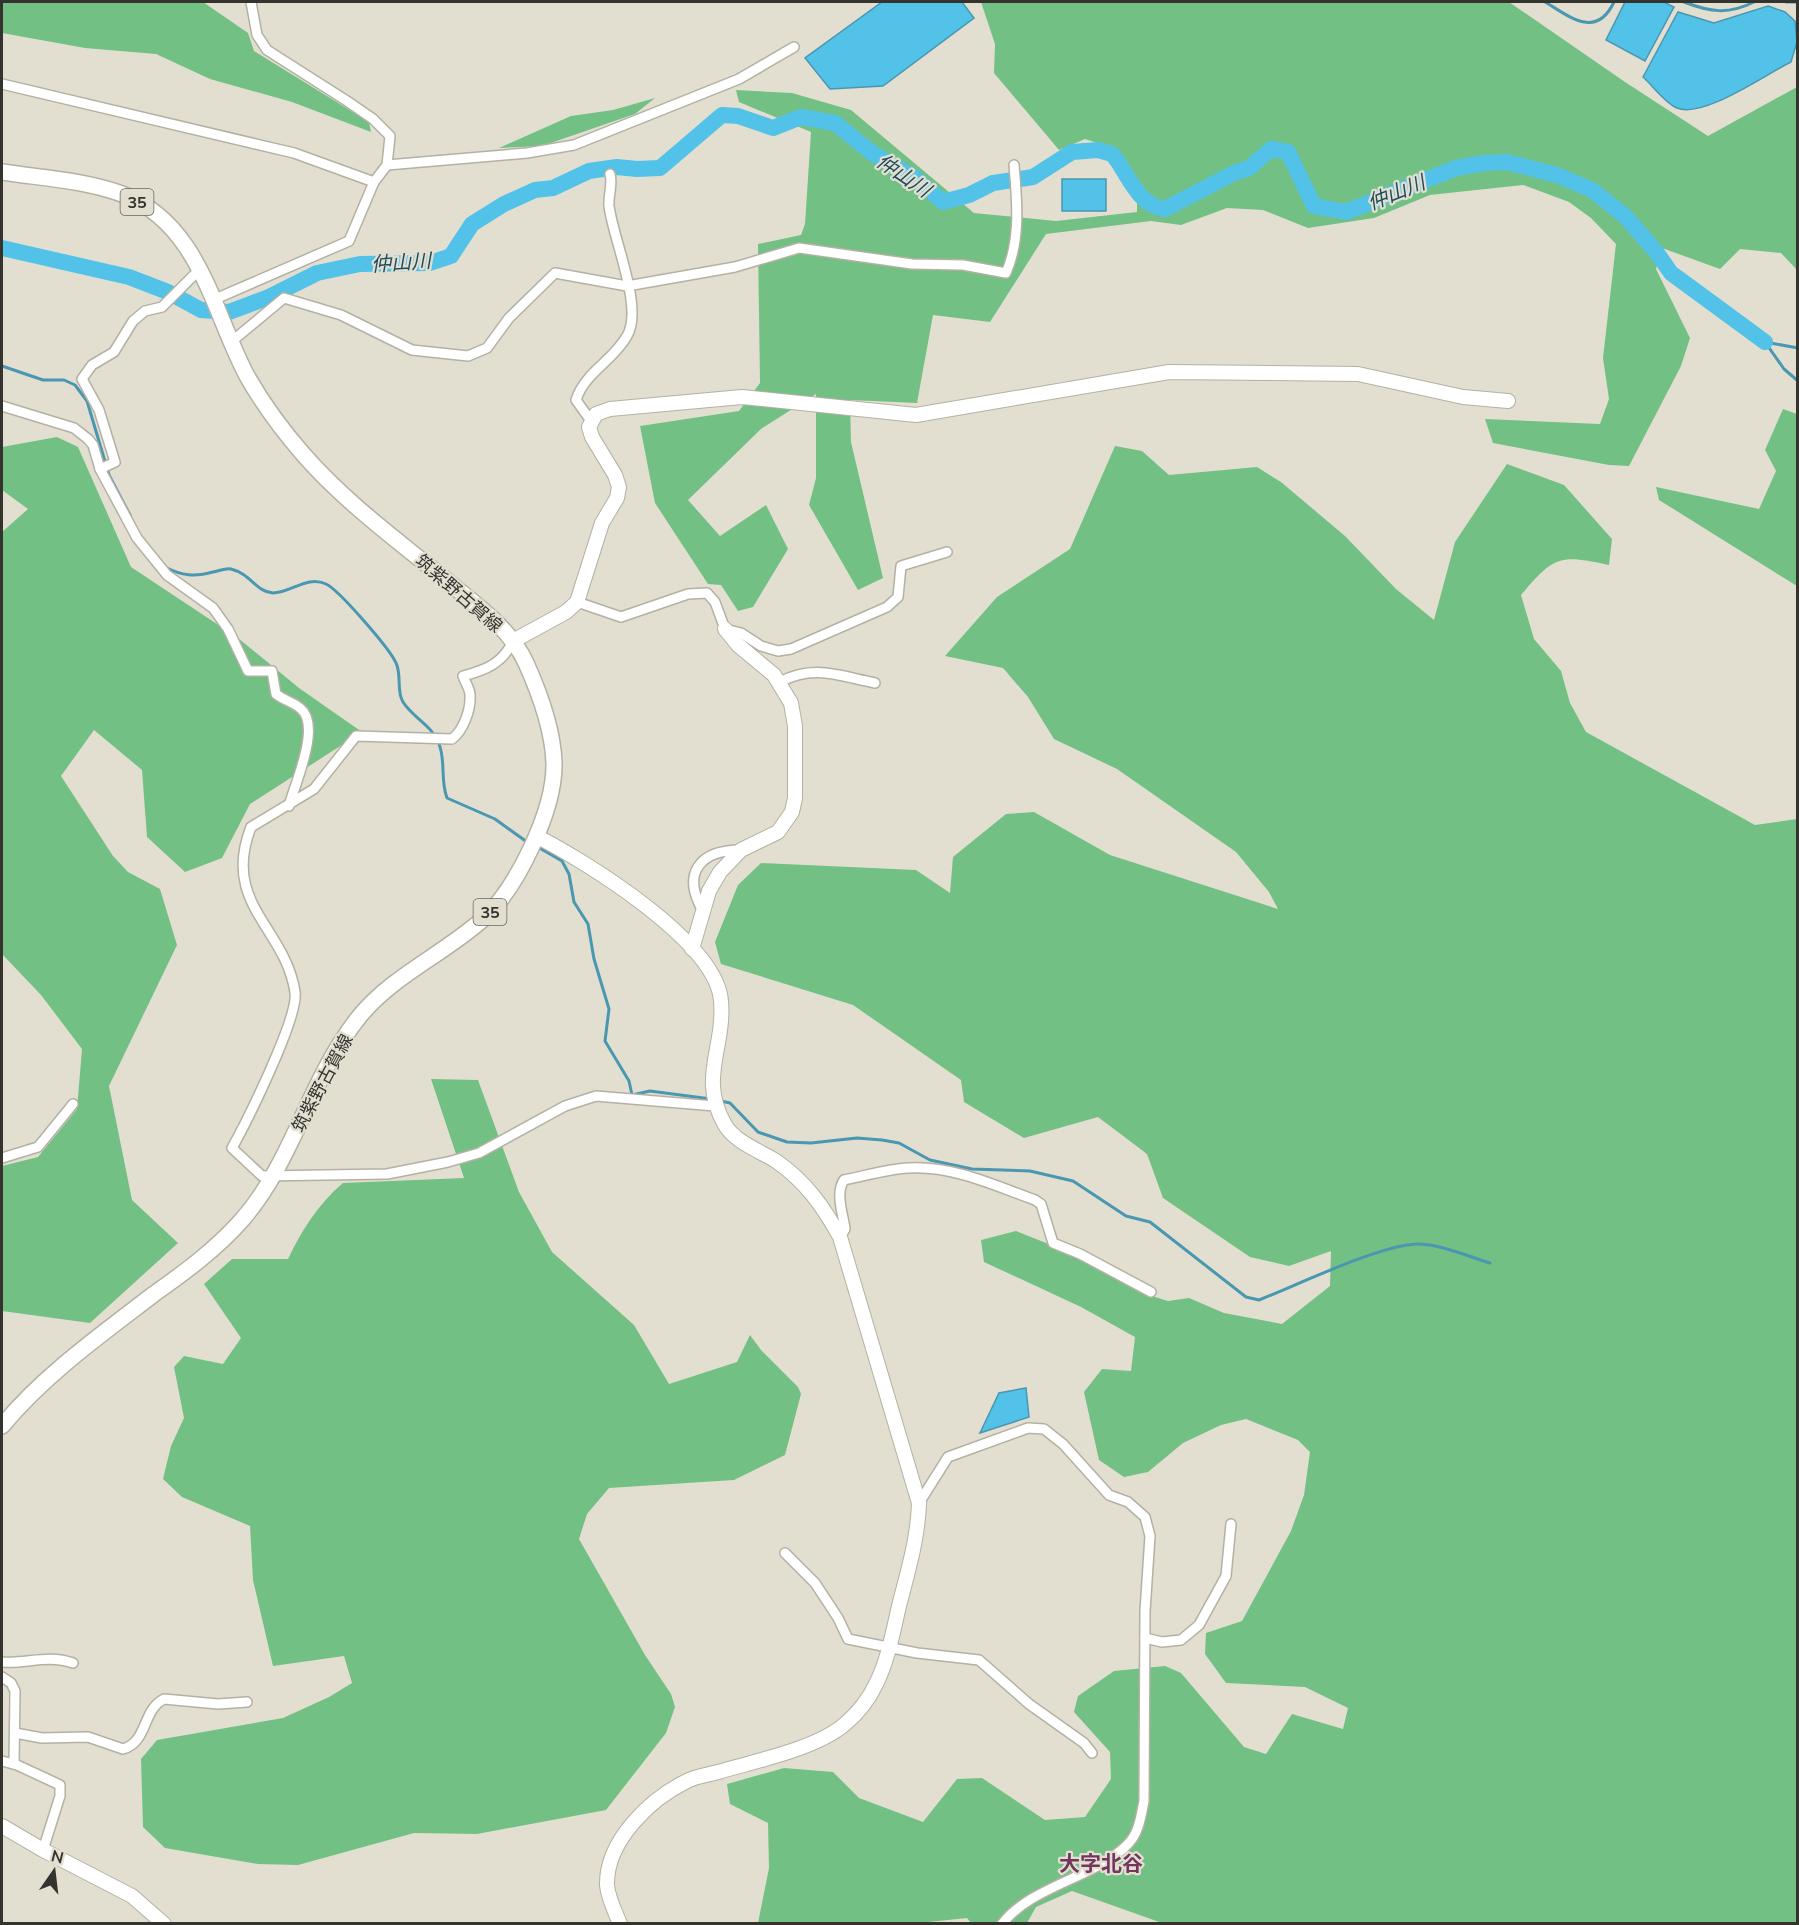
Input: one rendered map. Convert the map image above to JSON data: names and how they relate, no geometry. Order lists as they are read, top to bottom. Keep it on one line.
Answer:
{"streets":{"main road":["35","筑紫野古賀線"]},"districts":["大字北谷"],"water":["仲山川"],"north":"top"}
